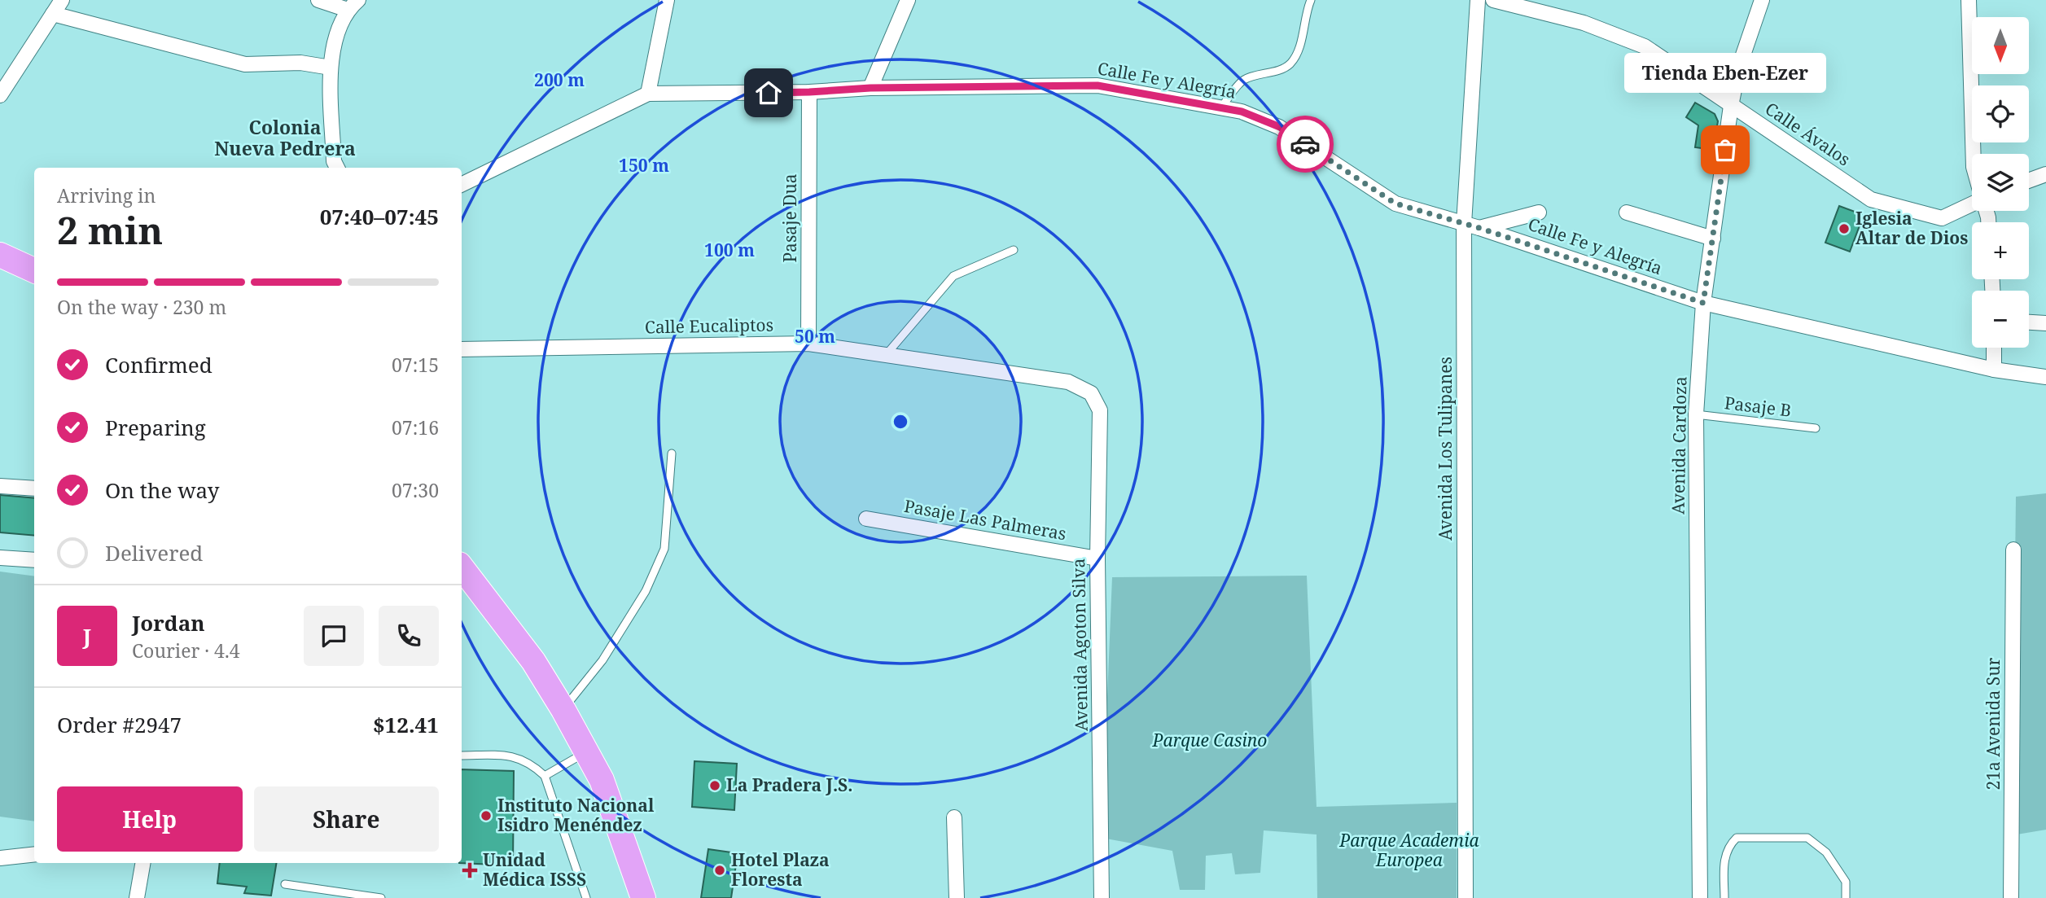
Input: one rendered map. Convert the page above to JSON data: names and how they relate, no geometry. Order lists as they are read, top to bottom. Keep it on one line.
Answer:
{"streets":{"street":["Calle Fe y Alegría","Calle Ávalos","Pasaje Dua","Calle Eucaliptos","Avenida Cardoza","Avenida Los Tulipanes","Pasaje Las Palmeras","Avenida Agoton Silva","21a Avenida Sur"],"lane":["Pasaje B"]},"crossings":[["Calle Fe y Alegría","Pasaje Dua"],["Calle Fe y Alegría","Avenida Cardoza"],["Calle Fe y Alegría","Avenida Los Tulipanes"],["Calle Ávalos","Avenida Cardoza"],["Pasaje Dua","Calle Eucaliptos"],["Calle Eucaliptos","Avenida Agoton Silva"],["Pasaje B","Avenida Cardoza"],["Pasaje Las Palmeras","Avenida Agoton Silva"]],"districts":["Colonia Nueva Pedrera"],"parks":["Parque Casino","Parque Academia Europea"],"places":{"other":["Tienda Eben-Ezer","Iglesia Altar de Dios","La Pradera J.S.","Instituto Nacional Isidro Menéndez","Hotel Plaza Floresta"],"health":["Unidad Médica ISSS"]},"north":"bottom","page":{"map_buttons":["+","−"],"bubble":"Tienda Eben-Ezer","heading":["2 min","Arriving in","07:40–07:45"],"panel":["Jordan","Courier · 4.4","Order #2947","$12.41"],"bar":"On the way · 230 m","list":[["Confirmed","07:15"],["Preparing","07:16"],["On the way","07:30"],"Delivered"],"round":"J","buttons":["Help","Share"]},"rings":["200 m","150 m","100 m","50 m"]}
